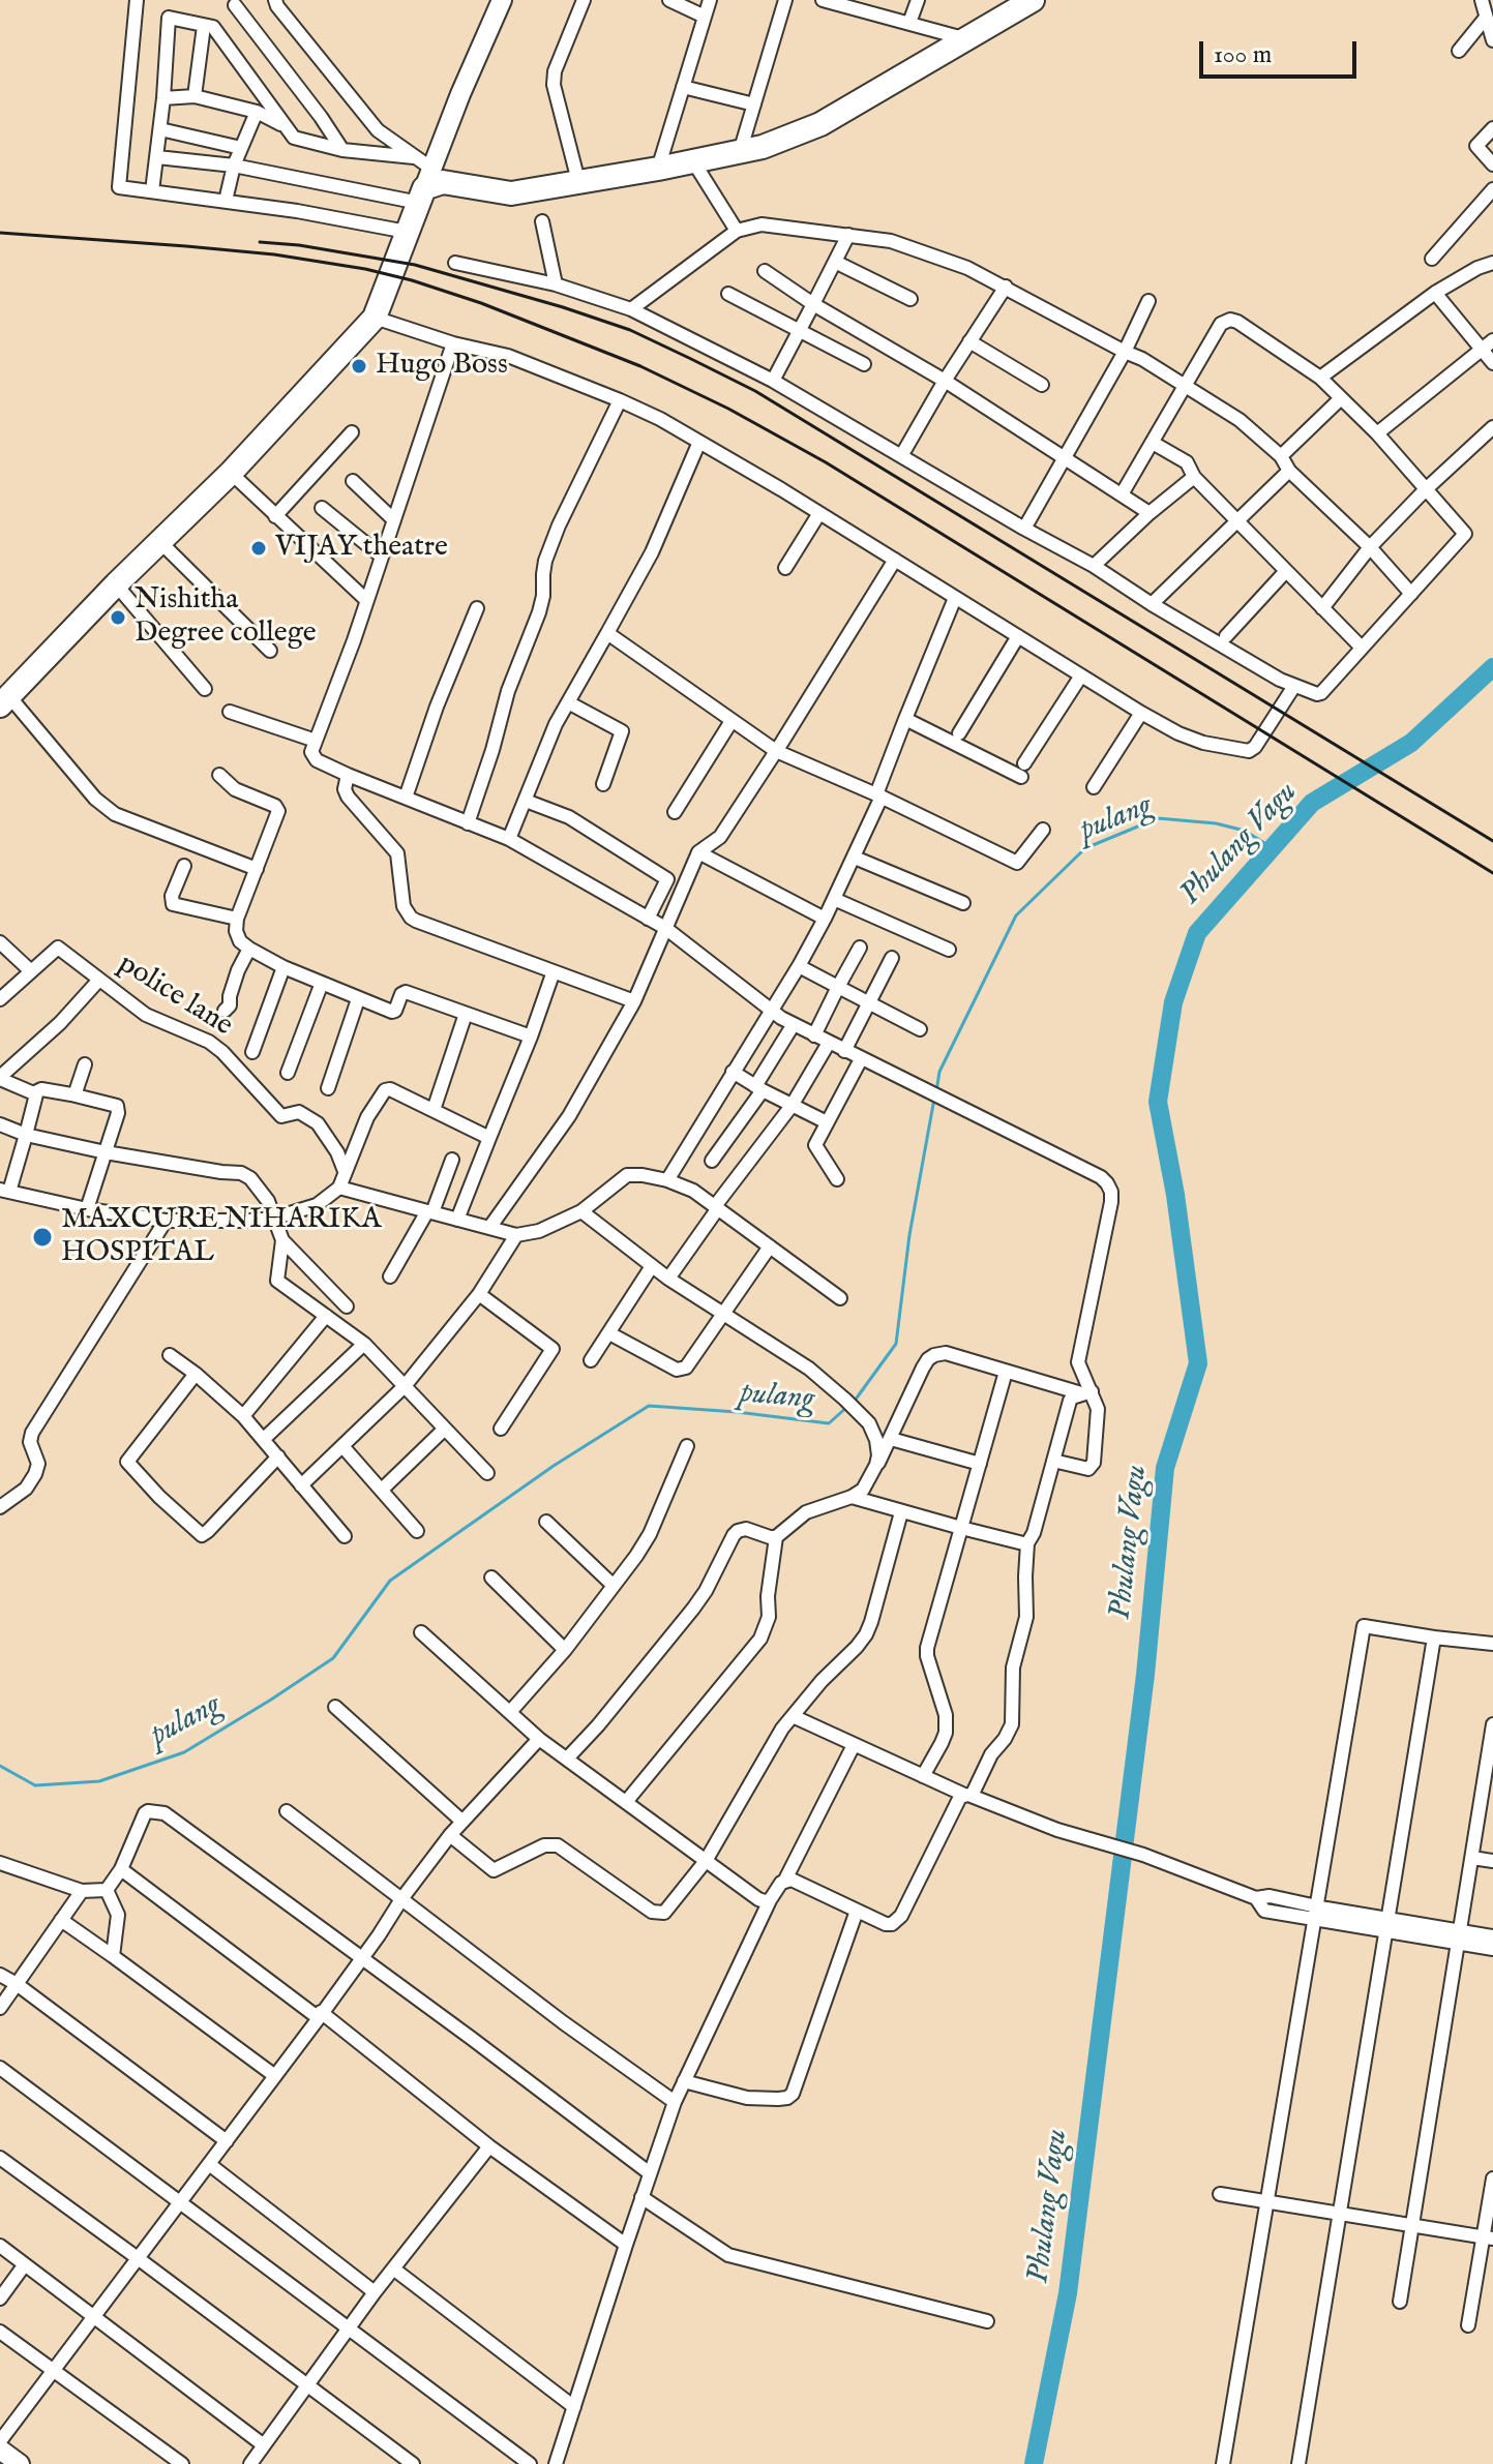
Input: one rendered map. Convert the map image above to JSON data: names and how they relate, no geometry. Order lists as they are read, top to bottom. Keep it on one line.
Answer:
{"streets":{"street":["police lane"]},"water":["pulang","Phulang Vagu"],"places":["Hugo Boss","VIJAY theatre","Nishitha Degree college","MAXCURE NIHARIKA HOSPITAL"],"scale_bar":"100 m"}
